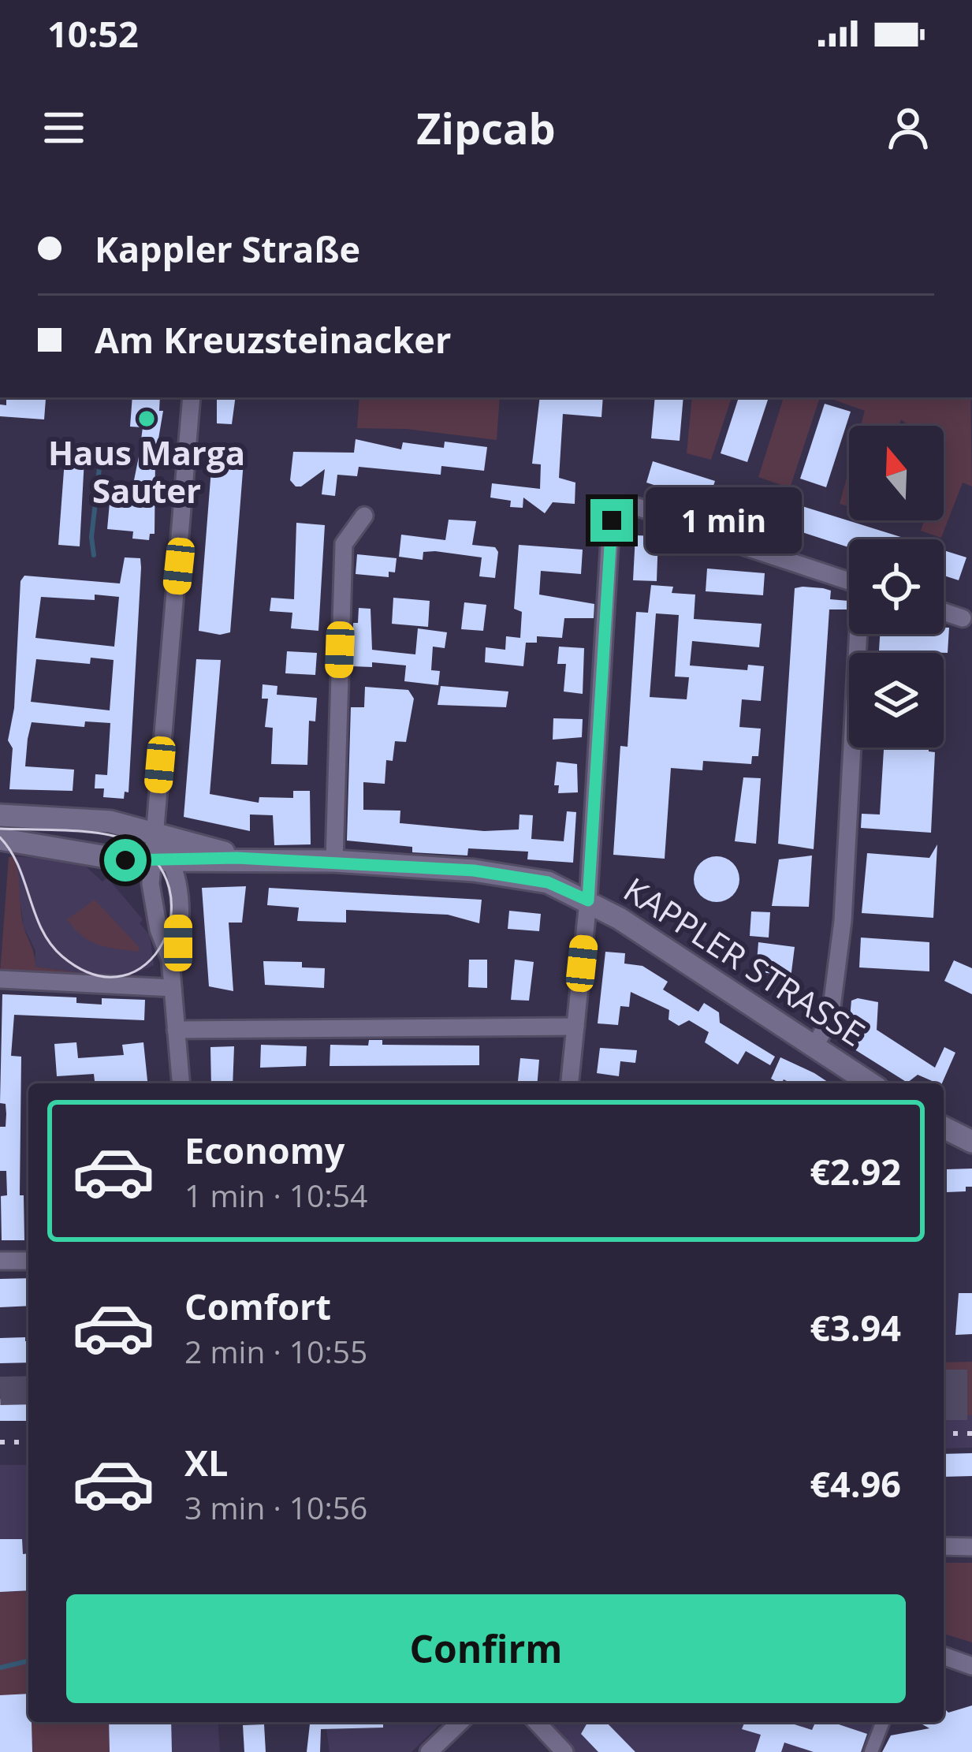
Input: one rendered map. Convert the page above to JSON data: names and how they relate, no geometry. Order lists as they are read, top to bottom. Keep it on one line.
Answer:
{"streets":{"street":["KAPPLER STRASSE"]},"places":["Haus Marga Sauter"],"north":"top","page":{"status":"10:52","header":"Zipcab","banner":["Kappler Straße","Am Kreuzsteinacker"],"bubble":"1 min","list":[{"name":"Economy","note":"1 min · 10:54","value":"€2.92"},{"name":"Comfort","note":"2 min · 10:55","value":"€3.94"},{"name":"XL","note":"3 min · 10:56","value":"€4.96"}],"buttons":"Confirm"}}
